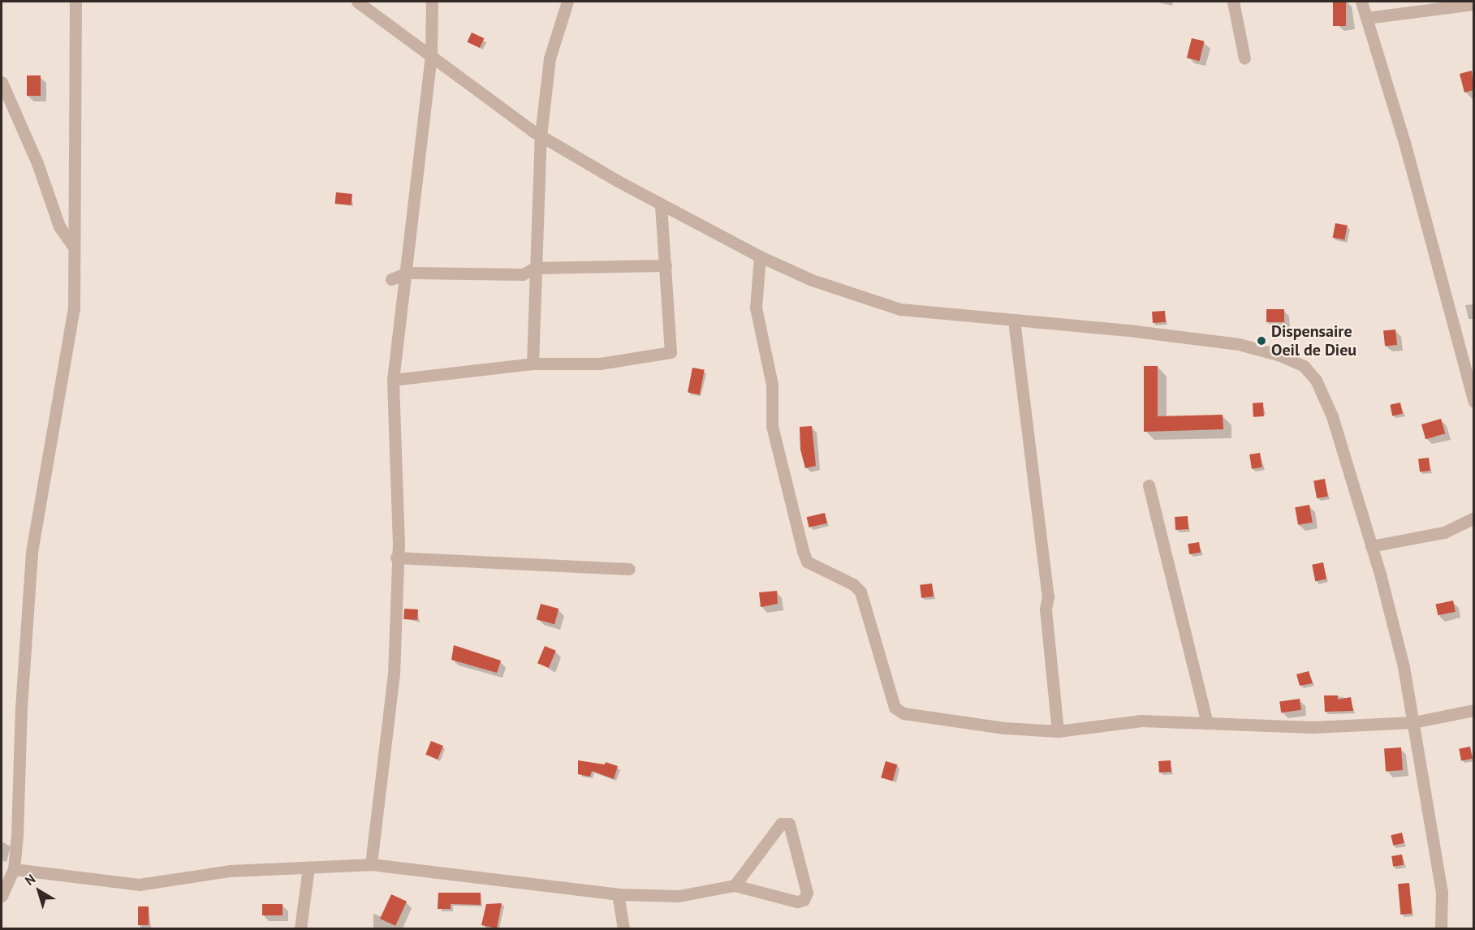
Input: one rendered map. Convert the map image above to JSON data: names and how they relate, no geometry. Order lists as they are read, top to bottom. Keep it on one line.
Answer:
{"places":["Dispensaire Oeil de Dieu"],"north":"top left"}
